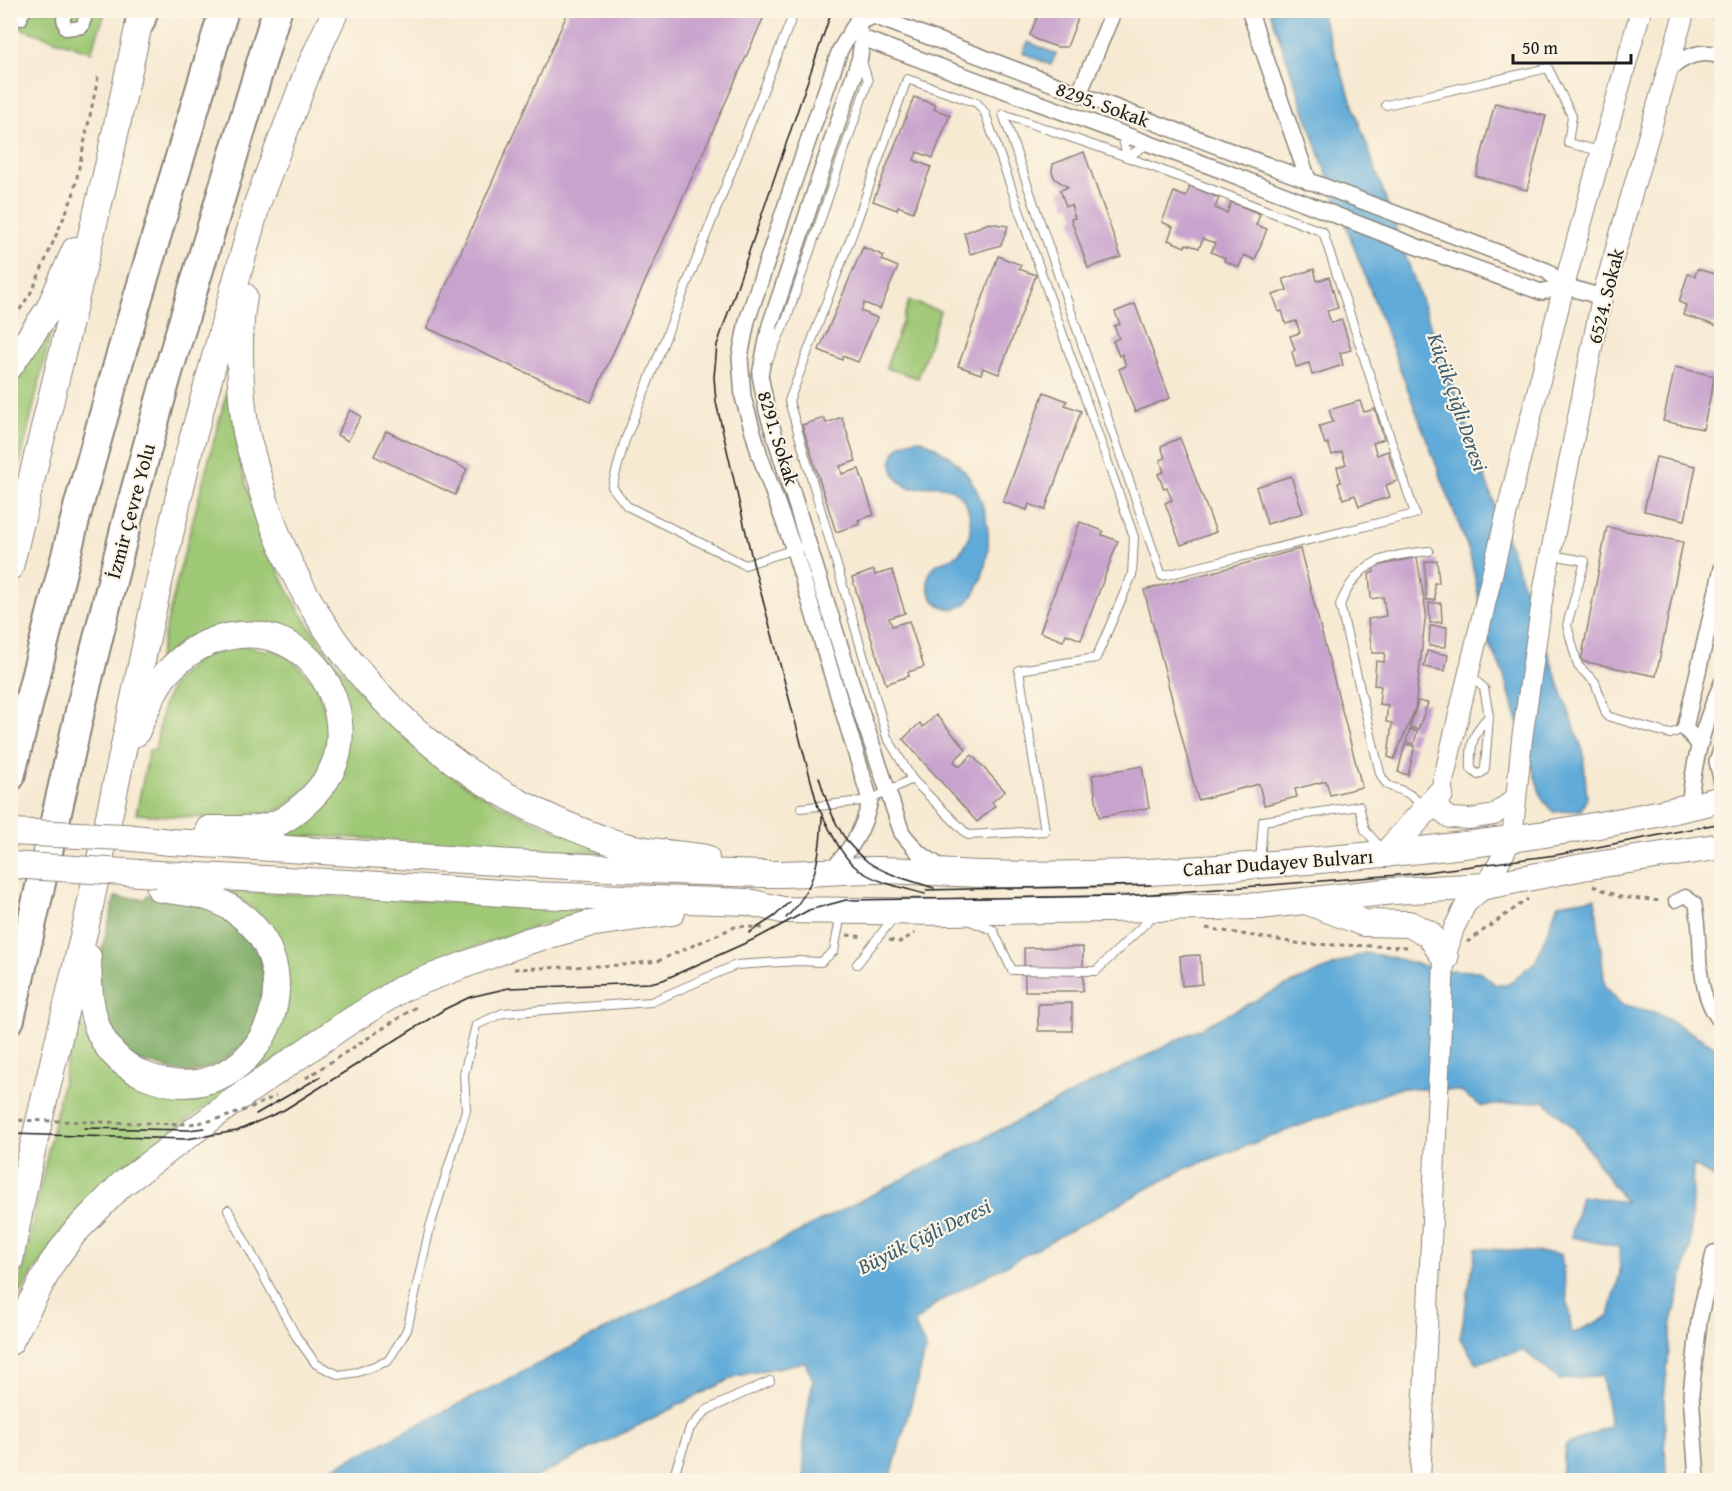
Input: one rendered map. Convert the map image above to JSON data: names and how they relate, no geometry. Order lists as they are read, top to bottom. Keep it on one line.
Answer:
{"streets":{"highway":["İzmir Çevre Yolu"],"main road":["Cahar Dudayev Bulvarı"],"street":["8295. Sokak","6524. Sokak","8291. Sokak"]},"crossings":[["8295. Sokak","6524. Sokak"],["8295. Sokak","8291. Sokak"],["6524. Sokak","Cahar Dudayev Bulvarı"],["8291. Sokak","Cahar Dudayev Bulvarı"]],"water":["Küçük Çiğli Deresi","Büyük Çiğli Deresi"],"scale_bar":"50 m"}
